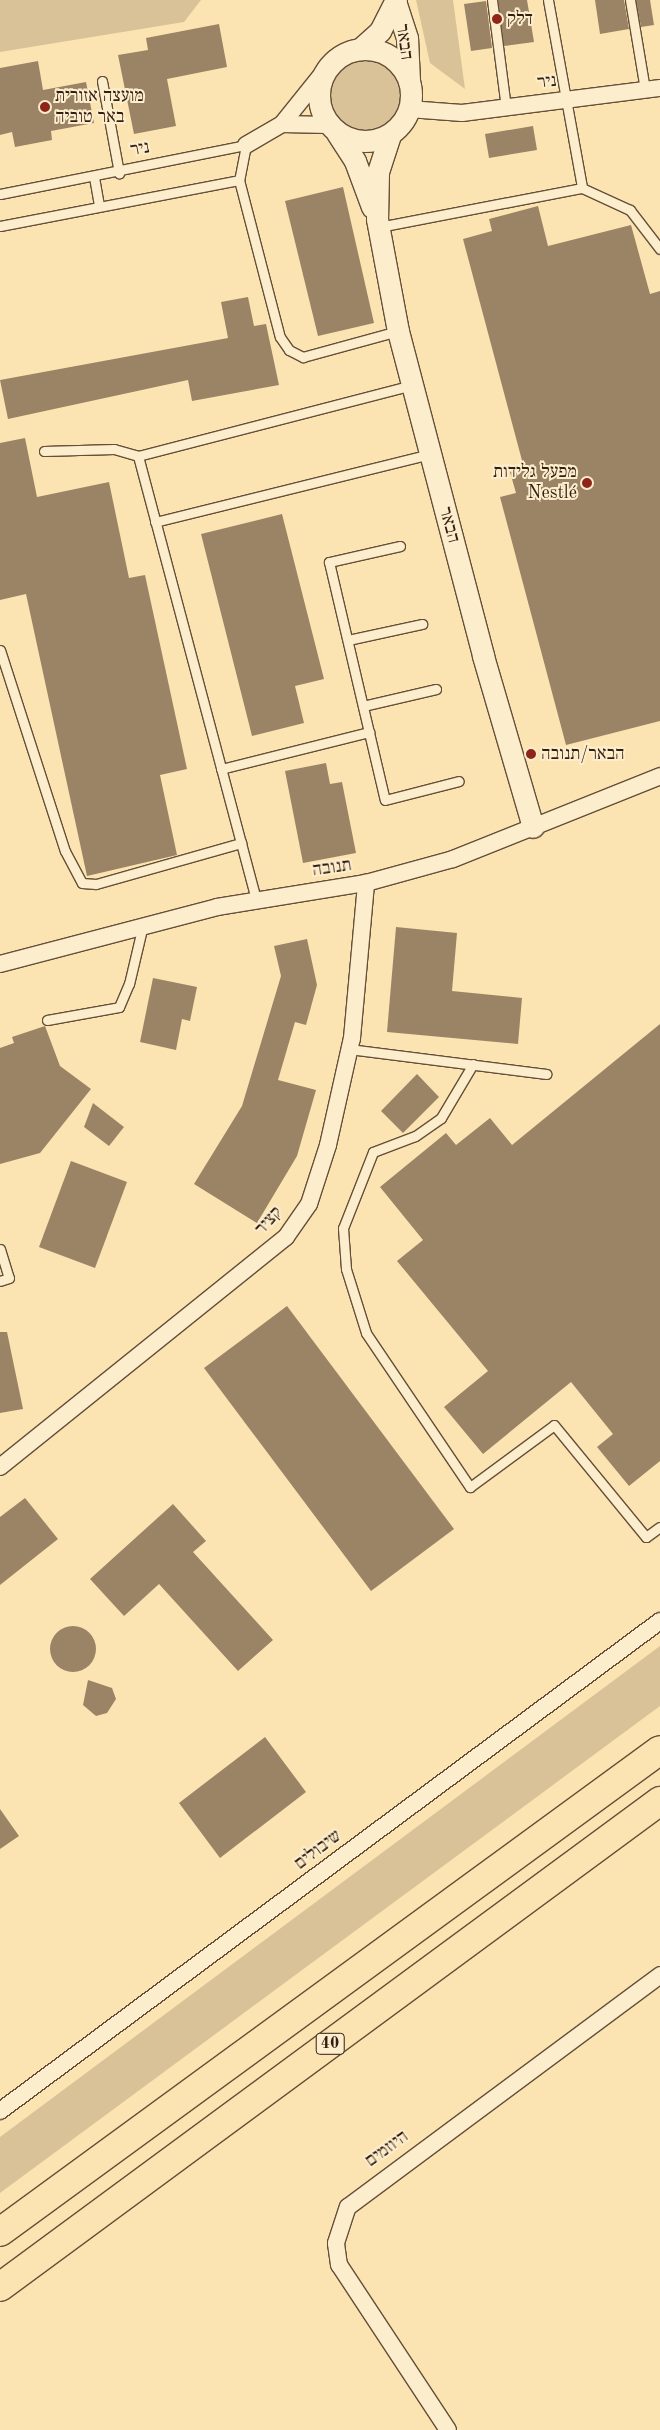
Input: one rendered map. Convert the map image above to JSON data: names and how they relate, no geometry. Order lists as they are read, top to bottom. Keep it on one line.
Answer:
{"streets":{"highway":["40"],"street":["הבאר","ניר","תנובה","קציר","שיבולים","היוזמים"]},"crossings":[["הבאר","ניר"],["הבאר","תנובה"],["תנובה","קציר"]],"places":["דלק","מועצה אזורית באר טוביה","מפעל גלידות Nestlé","הבאר/תנובה"]}
